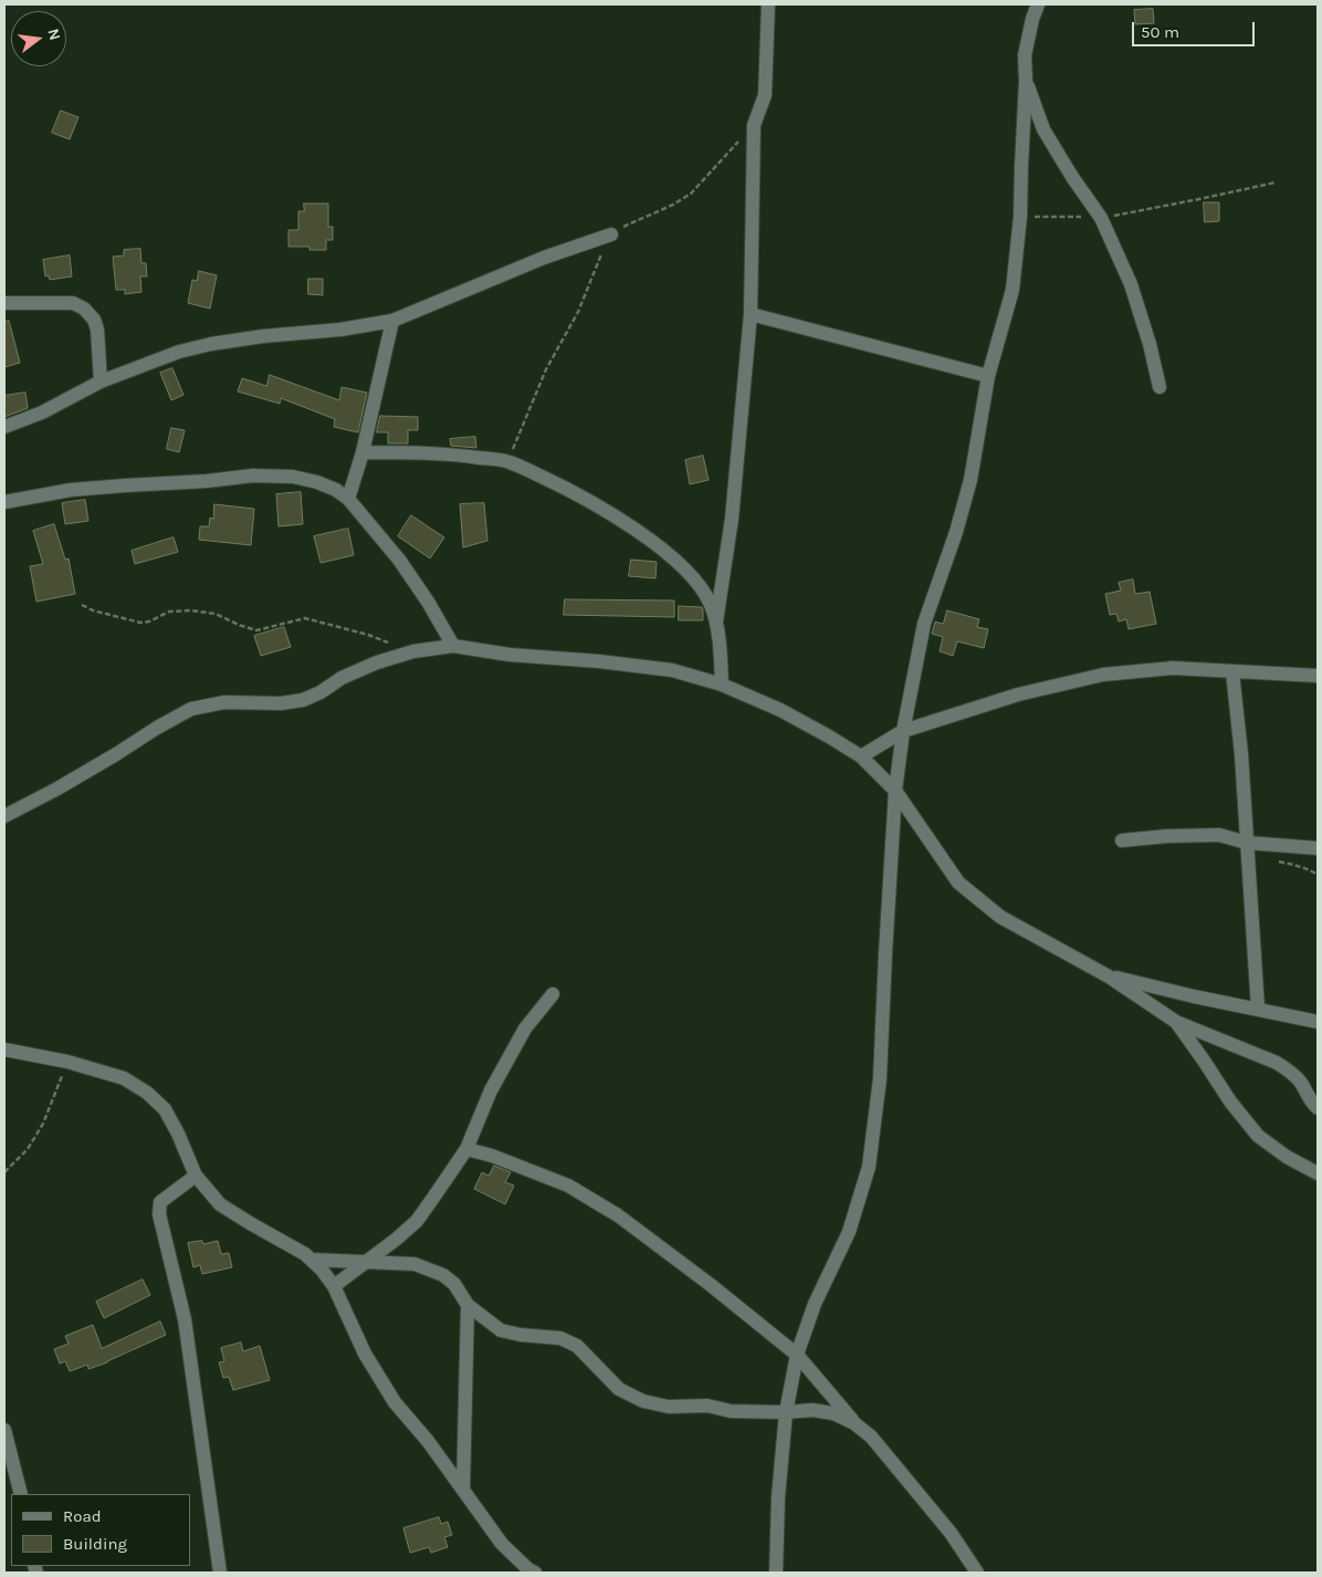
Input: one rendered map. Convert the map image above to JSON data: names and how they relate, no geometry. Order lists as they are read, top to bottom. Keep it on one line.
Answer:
{"legend":["Road","Building"],"scale_bar":"50 m","north":"right"}
